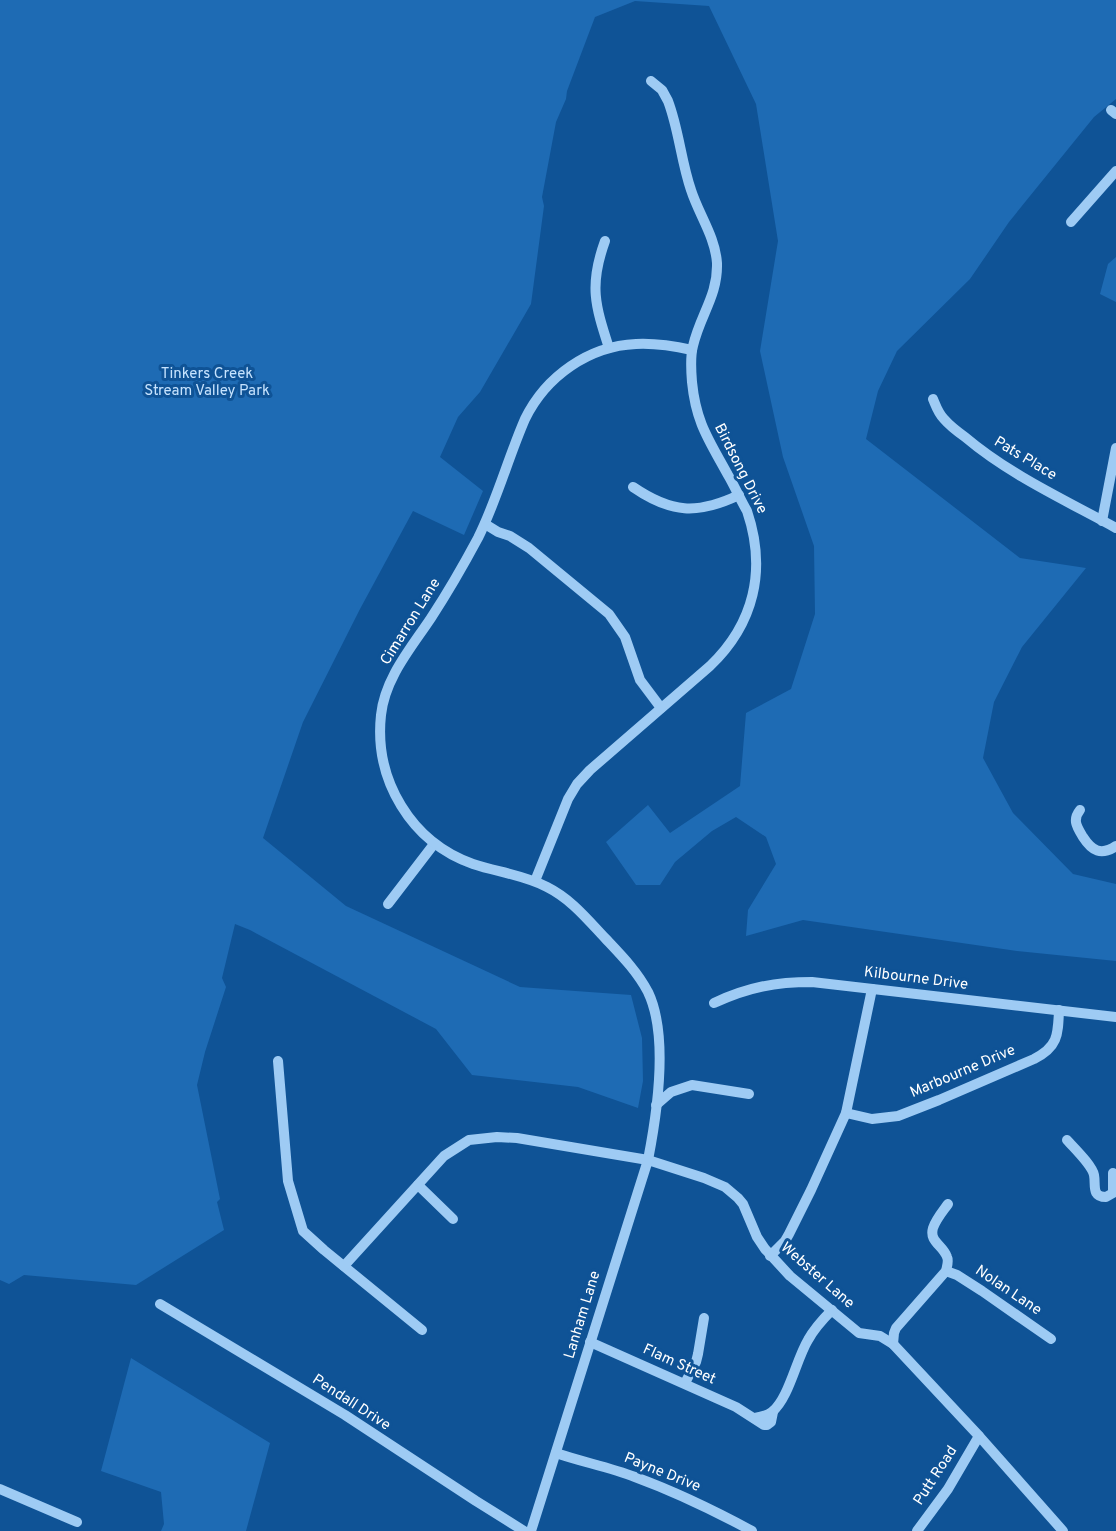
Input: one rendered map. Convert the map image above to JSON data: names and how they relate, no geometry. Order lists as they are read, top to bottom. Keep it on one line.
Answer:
{"streets":{"street":["Pats Place","Birdsong Drive","Cimarron Lane","Kilbourne Drive","Marbourne Drive","Webster Lane","Nolan Lane","Lanham Lane","Flam Street","Pendall Drive","Payne Drive","Putt Road"]},"crossings":[["Birdsong Drive","Cimarron Lane"],["Cimarron Lane","Lanham Lane"],["Kilbourne Drive","Marbourne Drive"],["Webster Lane","Lanham Lane"],["Webster Lane","Flam Street"],["Webster Lane","Putt Road"],["Lanham Lane","Flam Street"],["Lanham Lane","Payne Drive"]],"parks":["Tinkers Creek Stream Valley Park"]}
